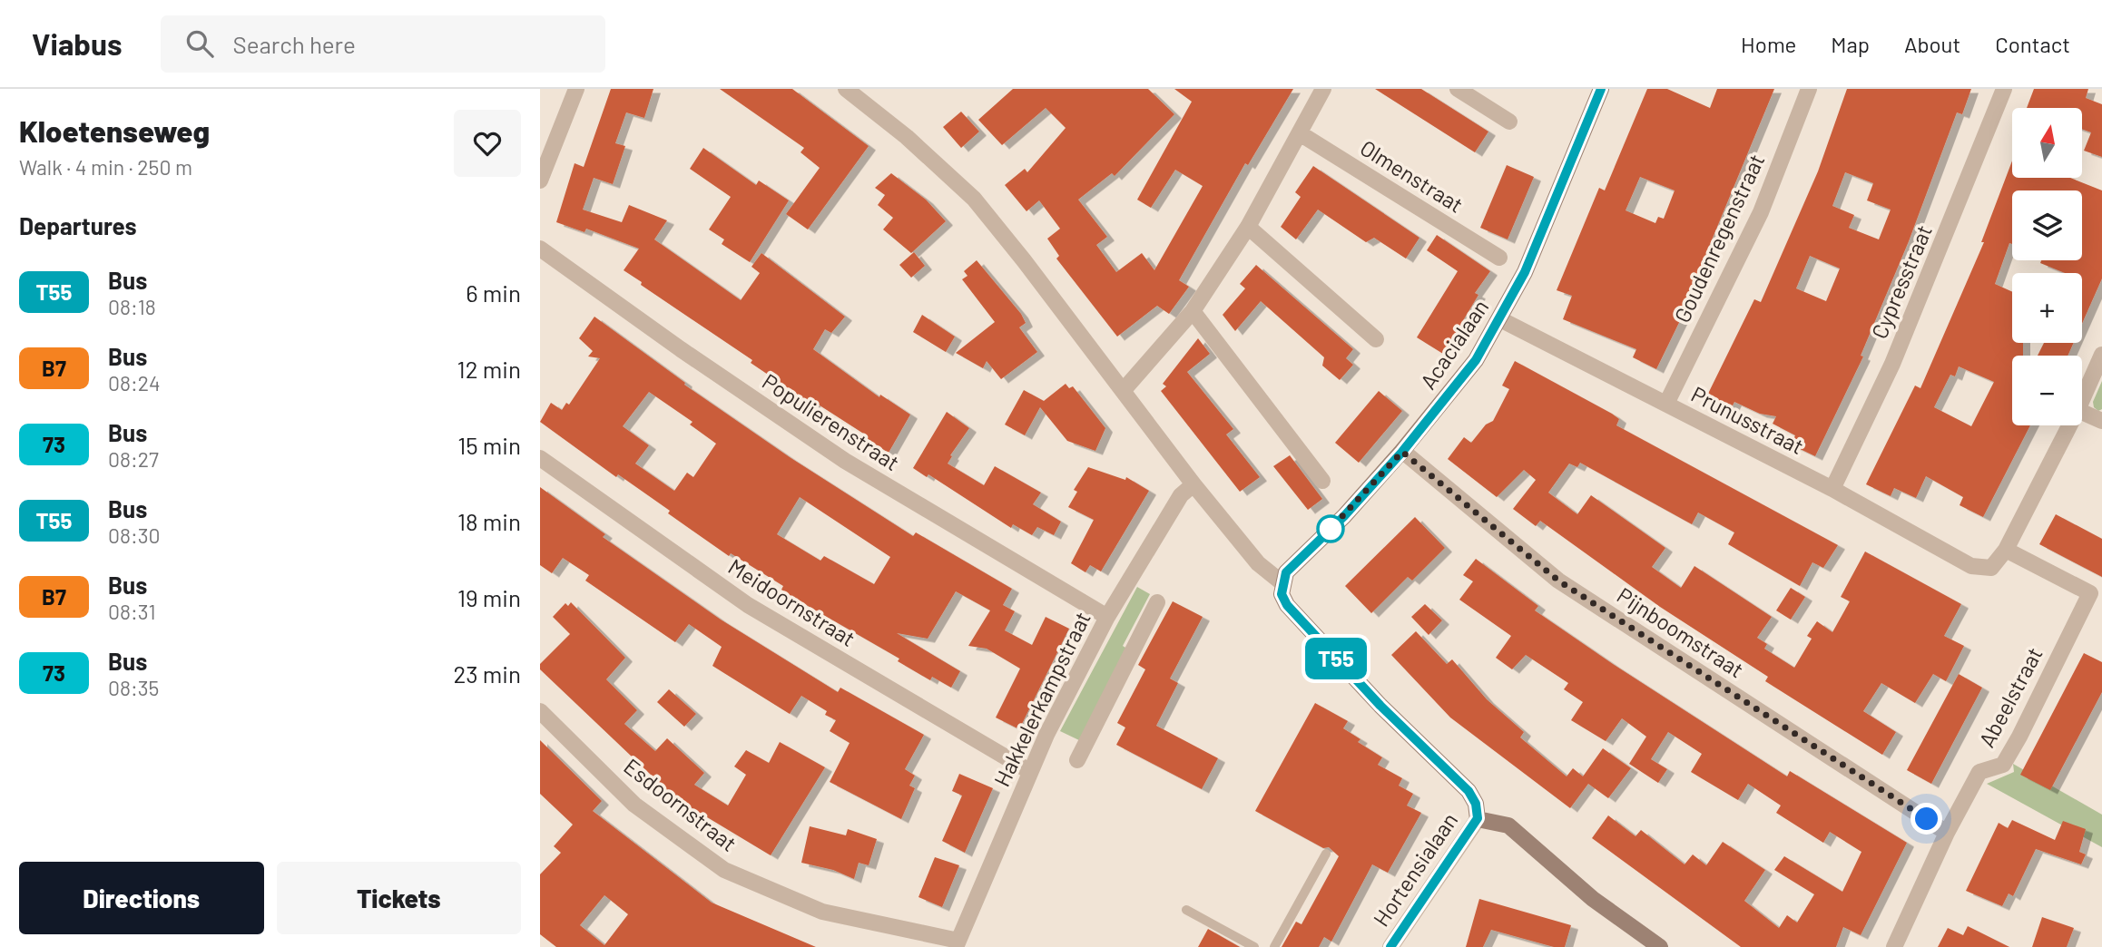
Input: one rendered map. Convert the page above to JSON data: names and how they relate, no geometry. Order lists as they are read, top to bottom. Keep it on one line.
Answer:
{"streets":{"street":["Olmenstraat","Goudenregenstraat","Cypresstraat","Acacialaan","Prunusstraat","Populierenstraat","Meidoornstraat","Pijnboomstraat","Abeelstraat","Hakkelerkampstraat","Esdoornstraat","Hortensialaan"]},"crossings":[["Goudenregenstraat","Prunusstraat"],["Cypresstraat","Prunusstraat"],["Acacialaan","Prunusstraat"],["Acacialaan","Pijnboomstraat"],["Prunusstraat","Abeelstraat"],["Populierenstraat","Hakkelerkampstraat"],["Meidoornstraat","Hakkelerkampstraat"],["Pijnboomstraat","Abeelstraat"],["Hakkelerkampstraat","Esdoornstraat"]],"lines":["bus line T55"],"north":"top","page":{"header":"Viabus","search":"Search here","nav":["Home","Map","About","Contact"],"heading":[["Kloetenseweg","Walk · 4 min · 250 m"],"Departures"],"on_map":"T55","map_buttons":["+","−"],"list":[{"mark":"T55","name":"Bus","note":"08:18","value":"6 min"},{"mark":"B7","name":"Bus","note":"08:24","value":"12 min"},{"mark":"73","name":"Bus","note":"08:27","value":"15 min"},{"mark":"T55","name":"Bus","note":"08:30","value":"18 min"},{"mark":"B7","name":"Bus","note":"08:31","value":"19 min"},{"mark":"73","name":"Bus","note":"08:35","value":"23 min"}],"buttons":["Directions","Tickets"]}}
